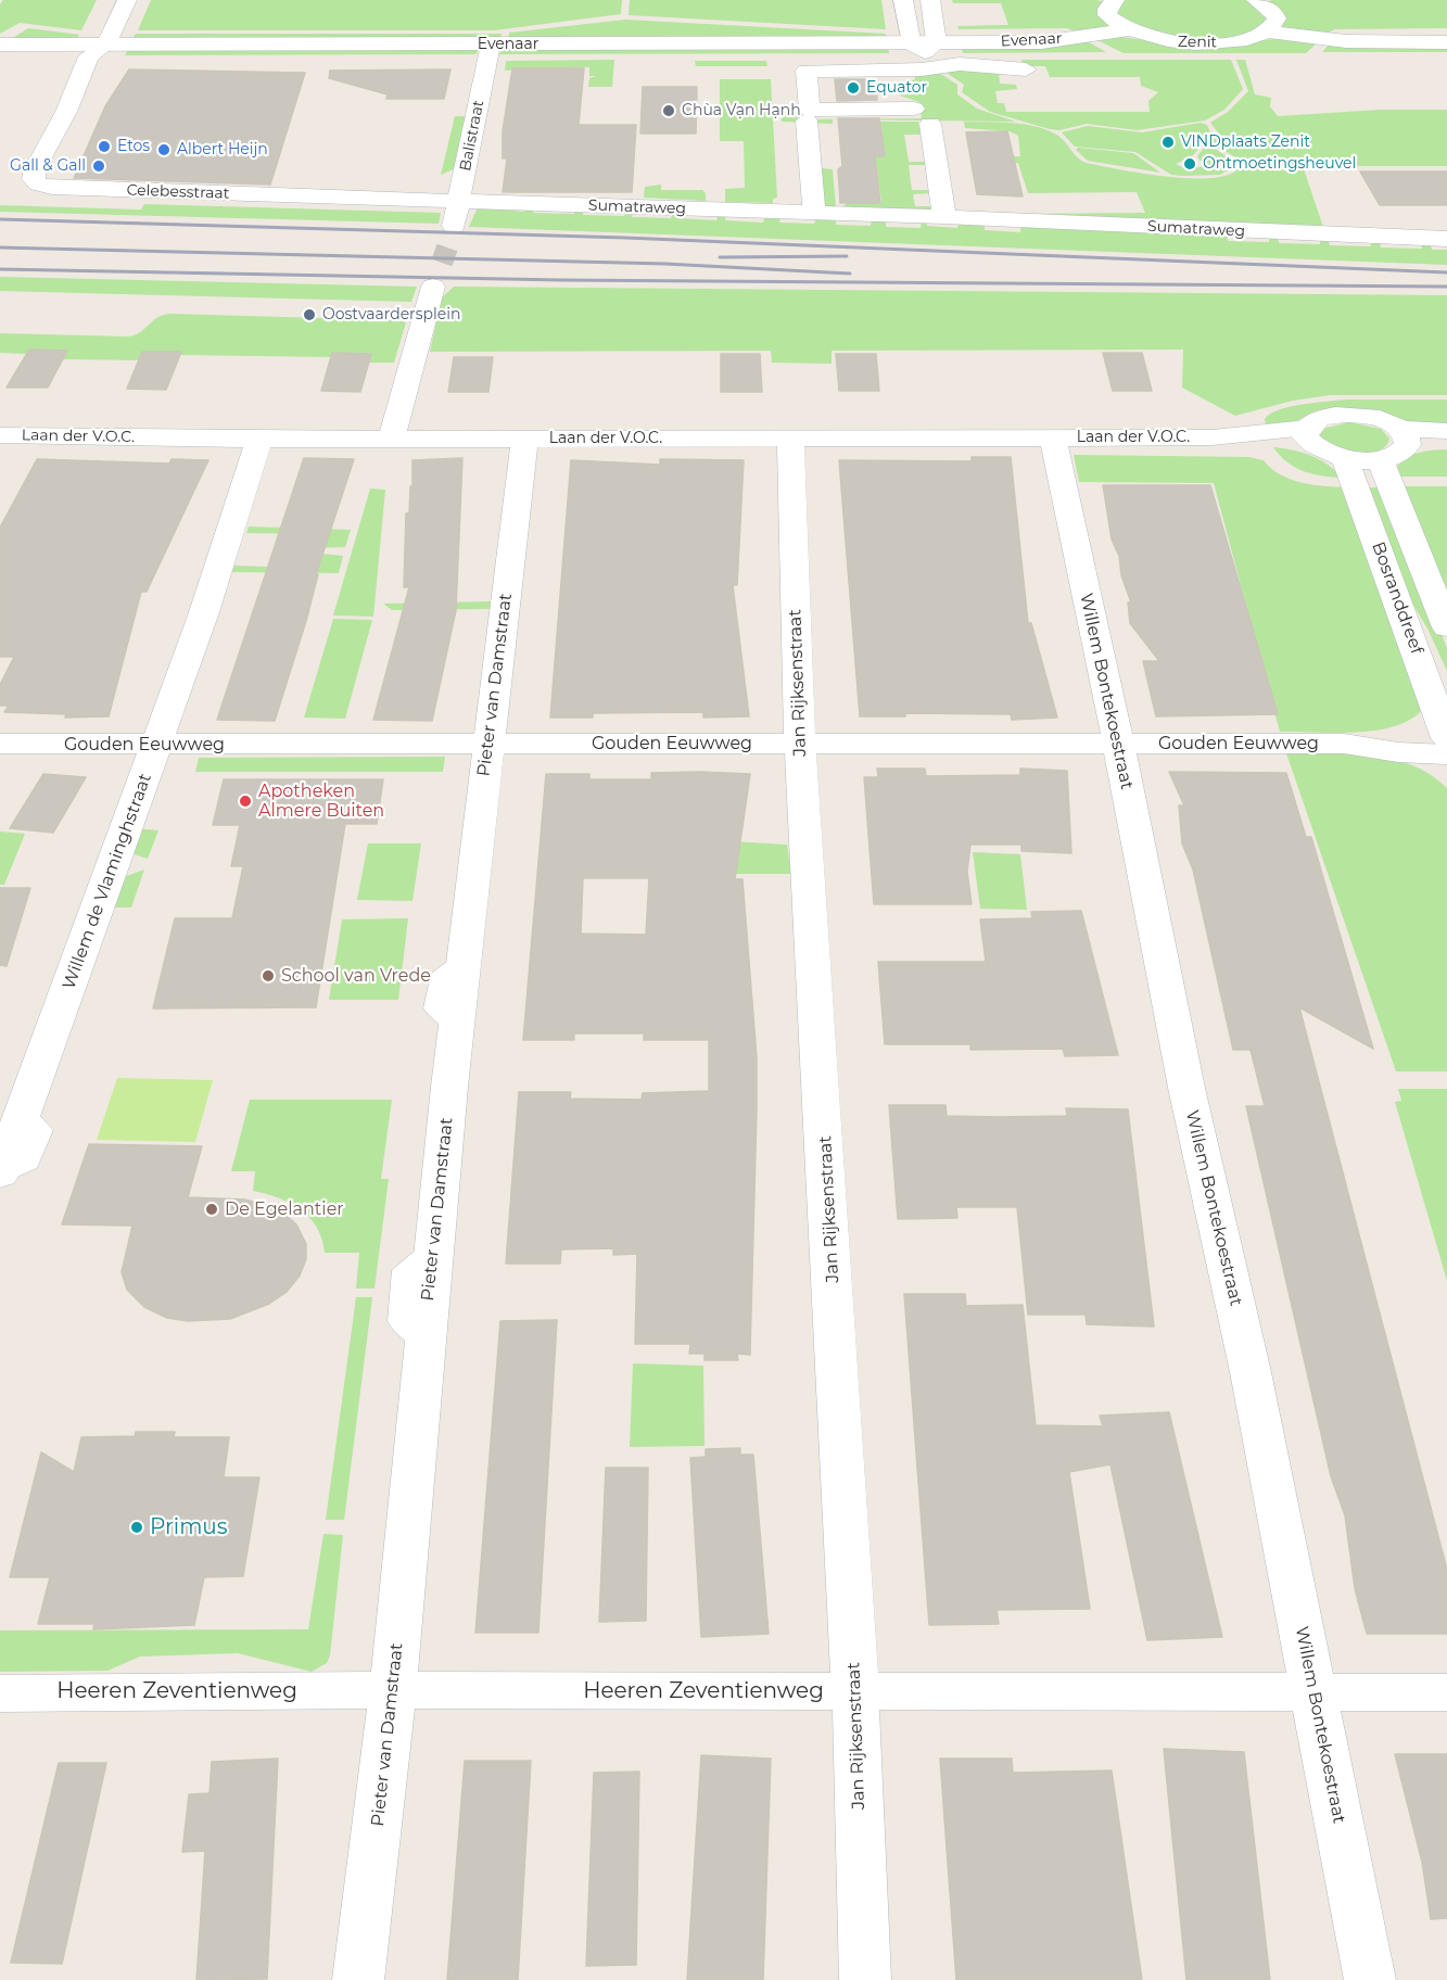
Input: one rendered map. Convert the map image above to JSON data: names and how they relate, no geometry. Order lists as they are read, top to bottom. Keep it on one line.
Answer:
{"streets":{"street":["Evenaar","Zenit","Balistraat","Celebesstraat","Sumatraweg","Laan der V.O.C.","Bosranddreef","Jan Rijksenstraat","Pieter van Damstraat","Willem Bontekoestraat","Gouden Eeuwweg","Willem de Vlaminghstraat","Heeren Zeventienweg"]},"crossings":[["Evenaar","Zenit"],["Evenaar","Balistraat"],["Evenaar","Celebesstraat"],["Balistraat","Celebesstraat"],["Balistraat","Sumatraweg"],["Balistraat","Laan der V.O.C."],["Celebesstraat","Sumatraweg"],["Laan der V.O.C.","Jan Rijksenstraat"],["Laan der V.O.C.","Pieter van Damstraat"],["Laan der V.O.C.","Willem Bontekoestraat"],["Laan der V.O.C.","Willem de Vlaminghstraat"],["Bosranddreef","Gouden Eeuwweg"],["Jan Rijksenstraat","Gouden Eeuwweg"],["Jan Rijksenstraat","Heeren Zeventienweg"],["Pieter van Damstraat","Gouden Eeuwweg"],["Pieter van Damstraat","Heeren Zeventienweg"],["Willem Bontekoestraat","Gouden Eeuwweg"],["Willem Bontekoestraat","Heeren Zeventienweg"],["Gouden Eeuwweg","Willem de Vlaminghstraat"]],"places":["Equator","Chùa Vạn Hạnh","VINDplaats Zenit","Etos","Albert Heijn","Ontmoetingsheuvel","Gall & Gall","Oostvaardersplein","Apotheken Almere Buiten","School van Vrede","De Egelantier","Primus"]}
